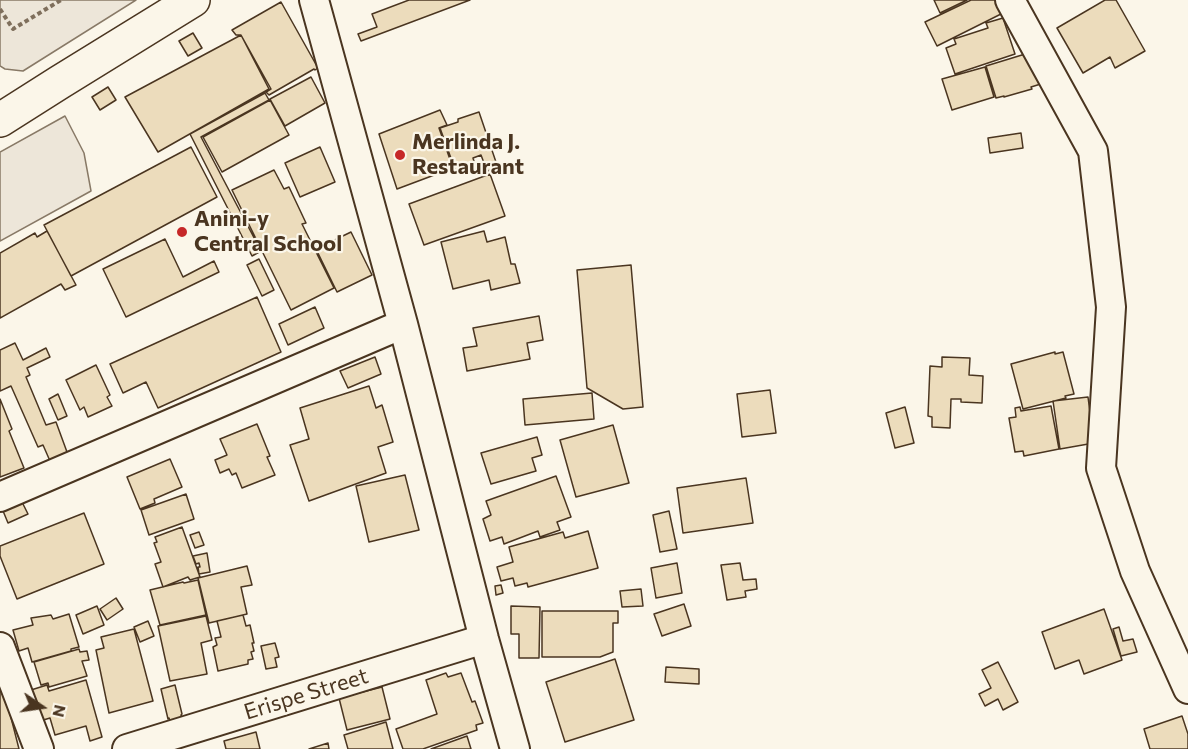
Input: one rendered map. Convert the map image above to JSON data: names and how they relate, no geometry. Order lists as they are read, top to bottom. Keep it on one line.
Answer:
{"streets":{"street":["Erispe Street"]},"places":["Merlinda J. Restaurant","Anini-y Central School"],"north":"right"}
